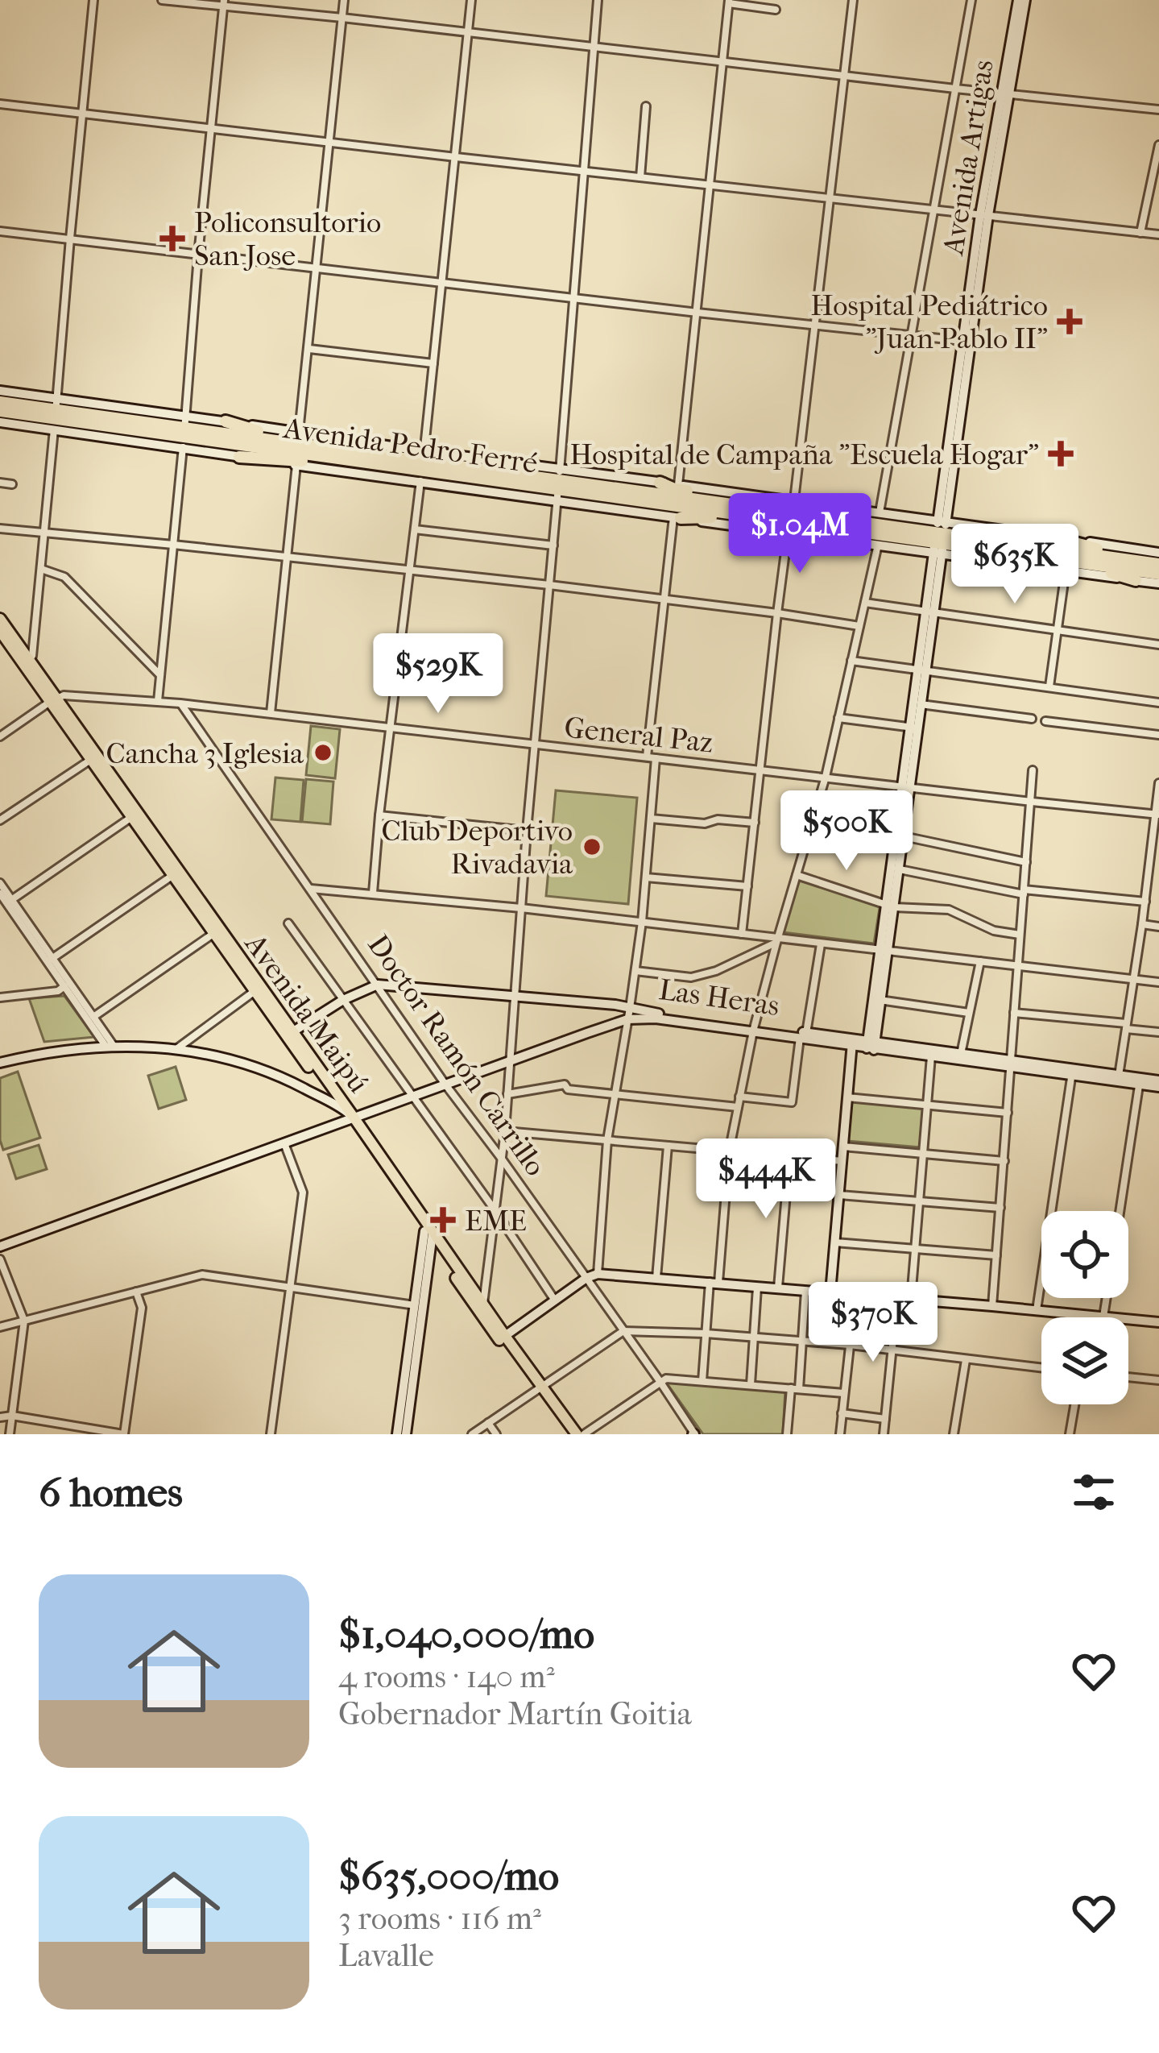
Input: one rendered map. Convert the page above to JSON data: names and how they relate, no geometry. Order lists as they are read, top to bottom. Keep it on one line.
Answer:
{"streets":{"highway":["Avenida Pedro Ferré"],"main road":["Avenida Artigas","Las Heras","Avenida Maipú"],"street":["General Paz","Doctor Ramón Carrillo"]},"crossings":[["Avenida Artigas","Avenida Pedro Ferré"],["General Paz","Avenida Maipú"],["General Paz","Doctor Ramón Carrillo"],["Las Heras","Avenida Maipú"],["Las Heras","Doctor Ramón Carrillo"]],"places":{"health":["Policonsultorio San Jose","Hospital Pediátrico \"Juan Pablo II\"","Hospital de Campaña \"Escuela Hogar\"","EME"],"other":["Cancha 3 Iglesia","Club Deportivo Rivadavia"]},"page":{"price":["$1.04M","$635K","$529K","$500K","$444K","$370K"],"heading":"6 homes","list":[{"name":"$1,040,000/mo","note":"4 rooms · 140 m² · Gobernador Martín Goitia"},{"name":"$635,000/mo","note":"3 rooms · 116 m² · Lavalle"}]}}
